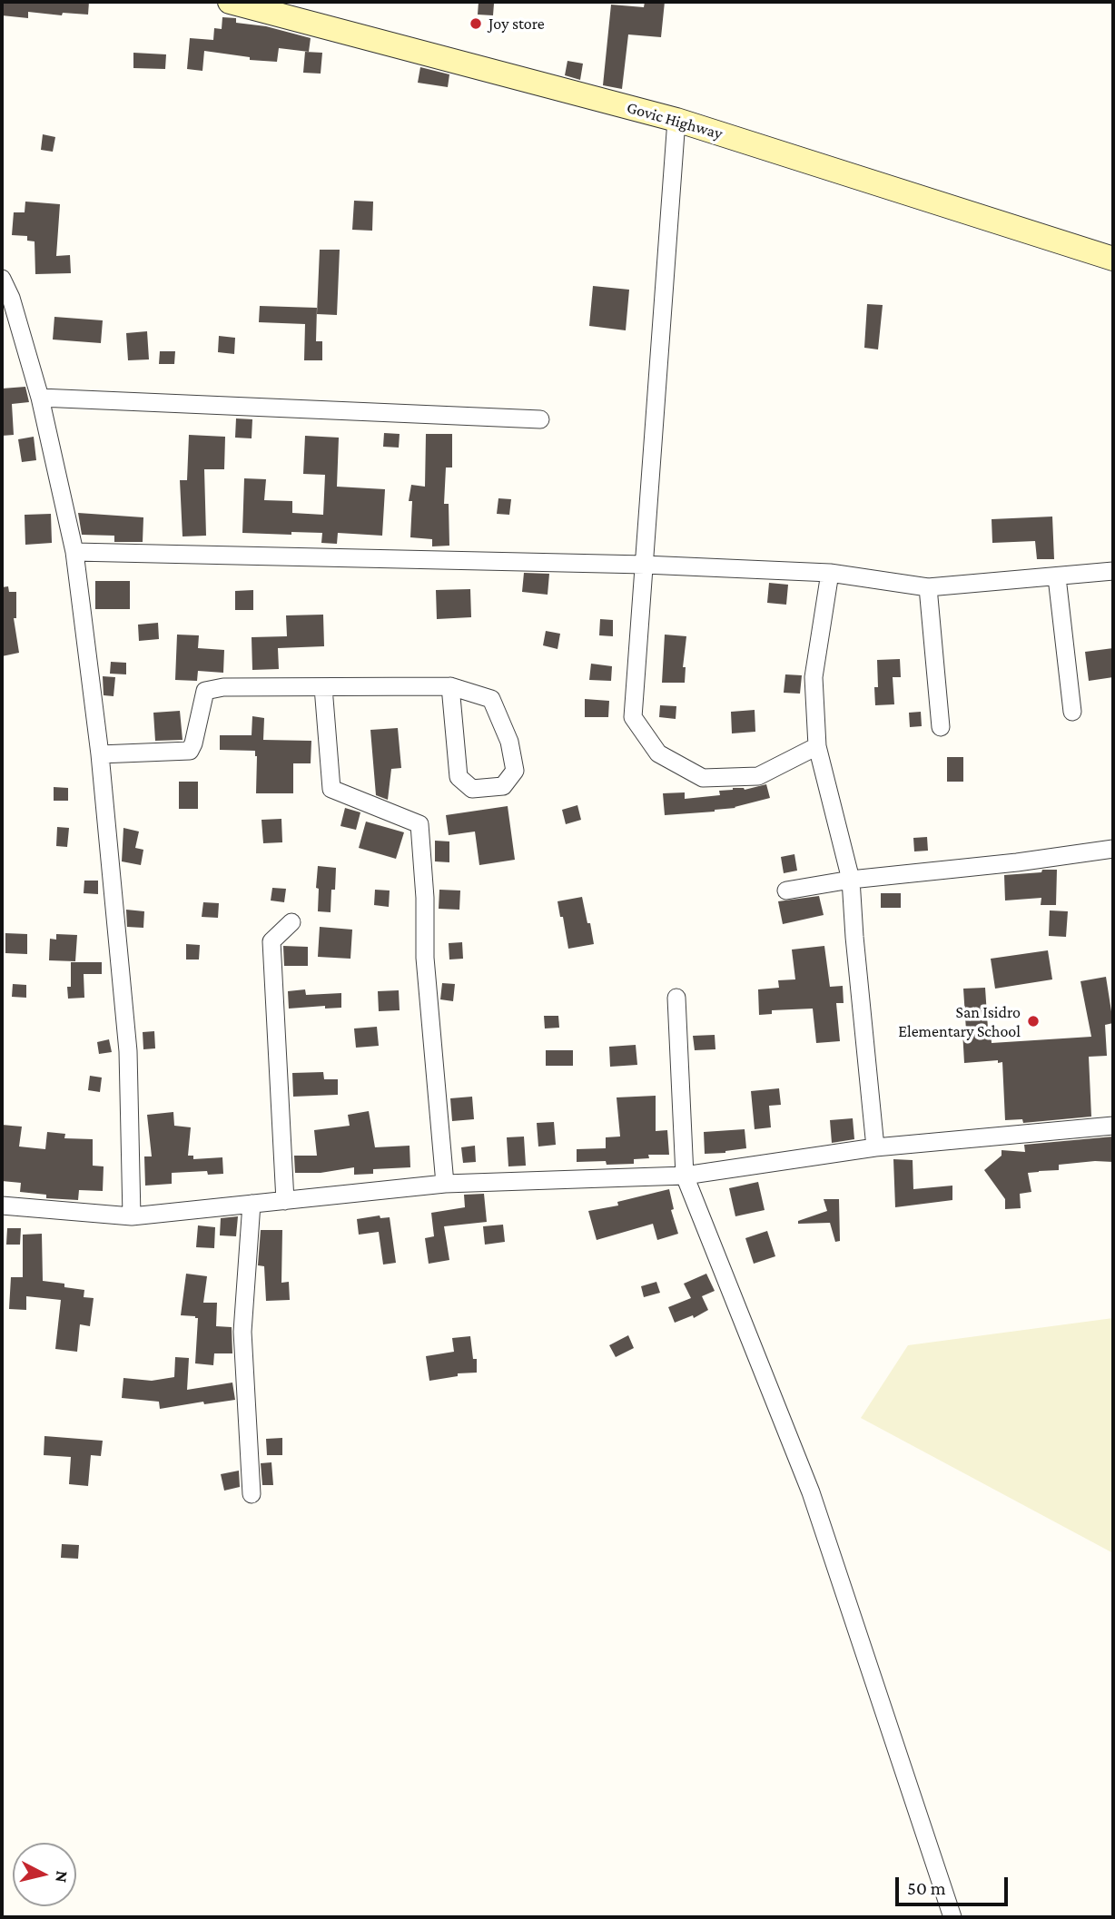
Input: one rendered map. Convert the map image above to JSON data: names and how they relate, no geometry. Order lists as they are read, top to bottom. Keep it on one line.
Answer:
{"streets":{"main road":["Govic Highway"]},"places":["Joy store","San Isidro Elementary School"],"scale_bar":"50 m","north":"right"}
